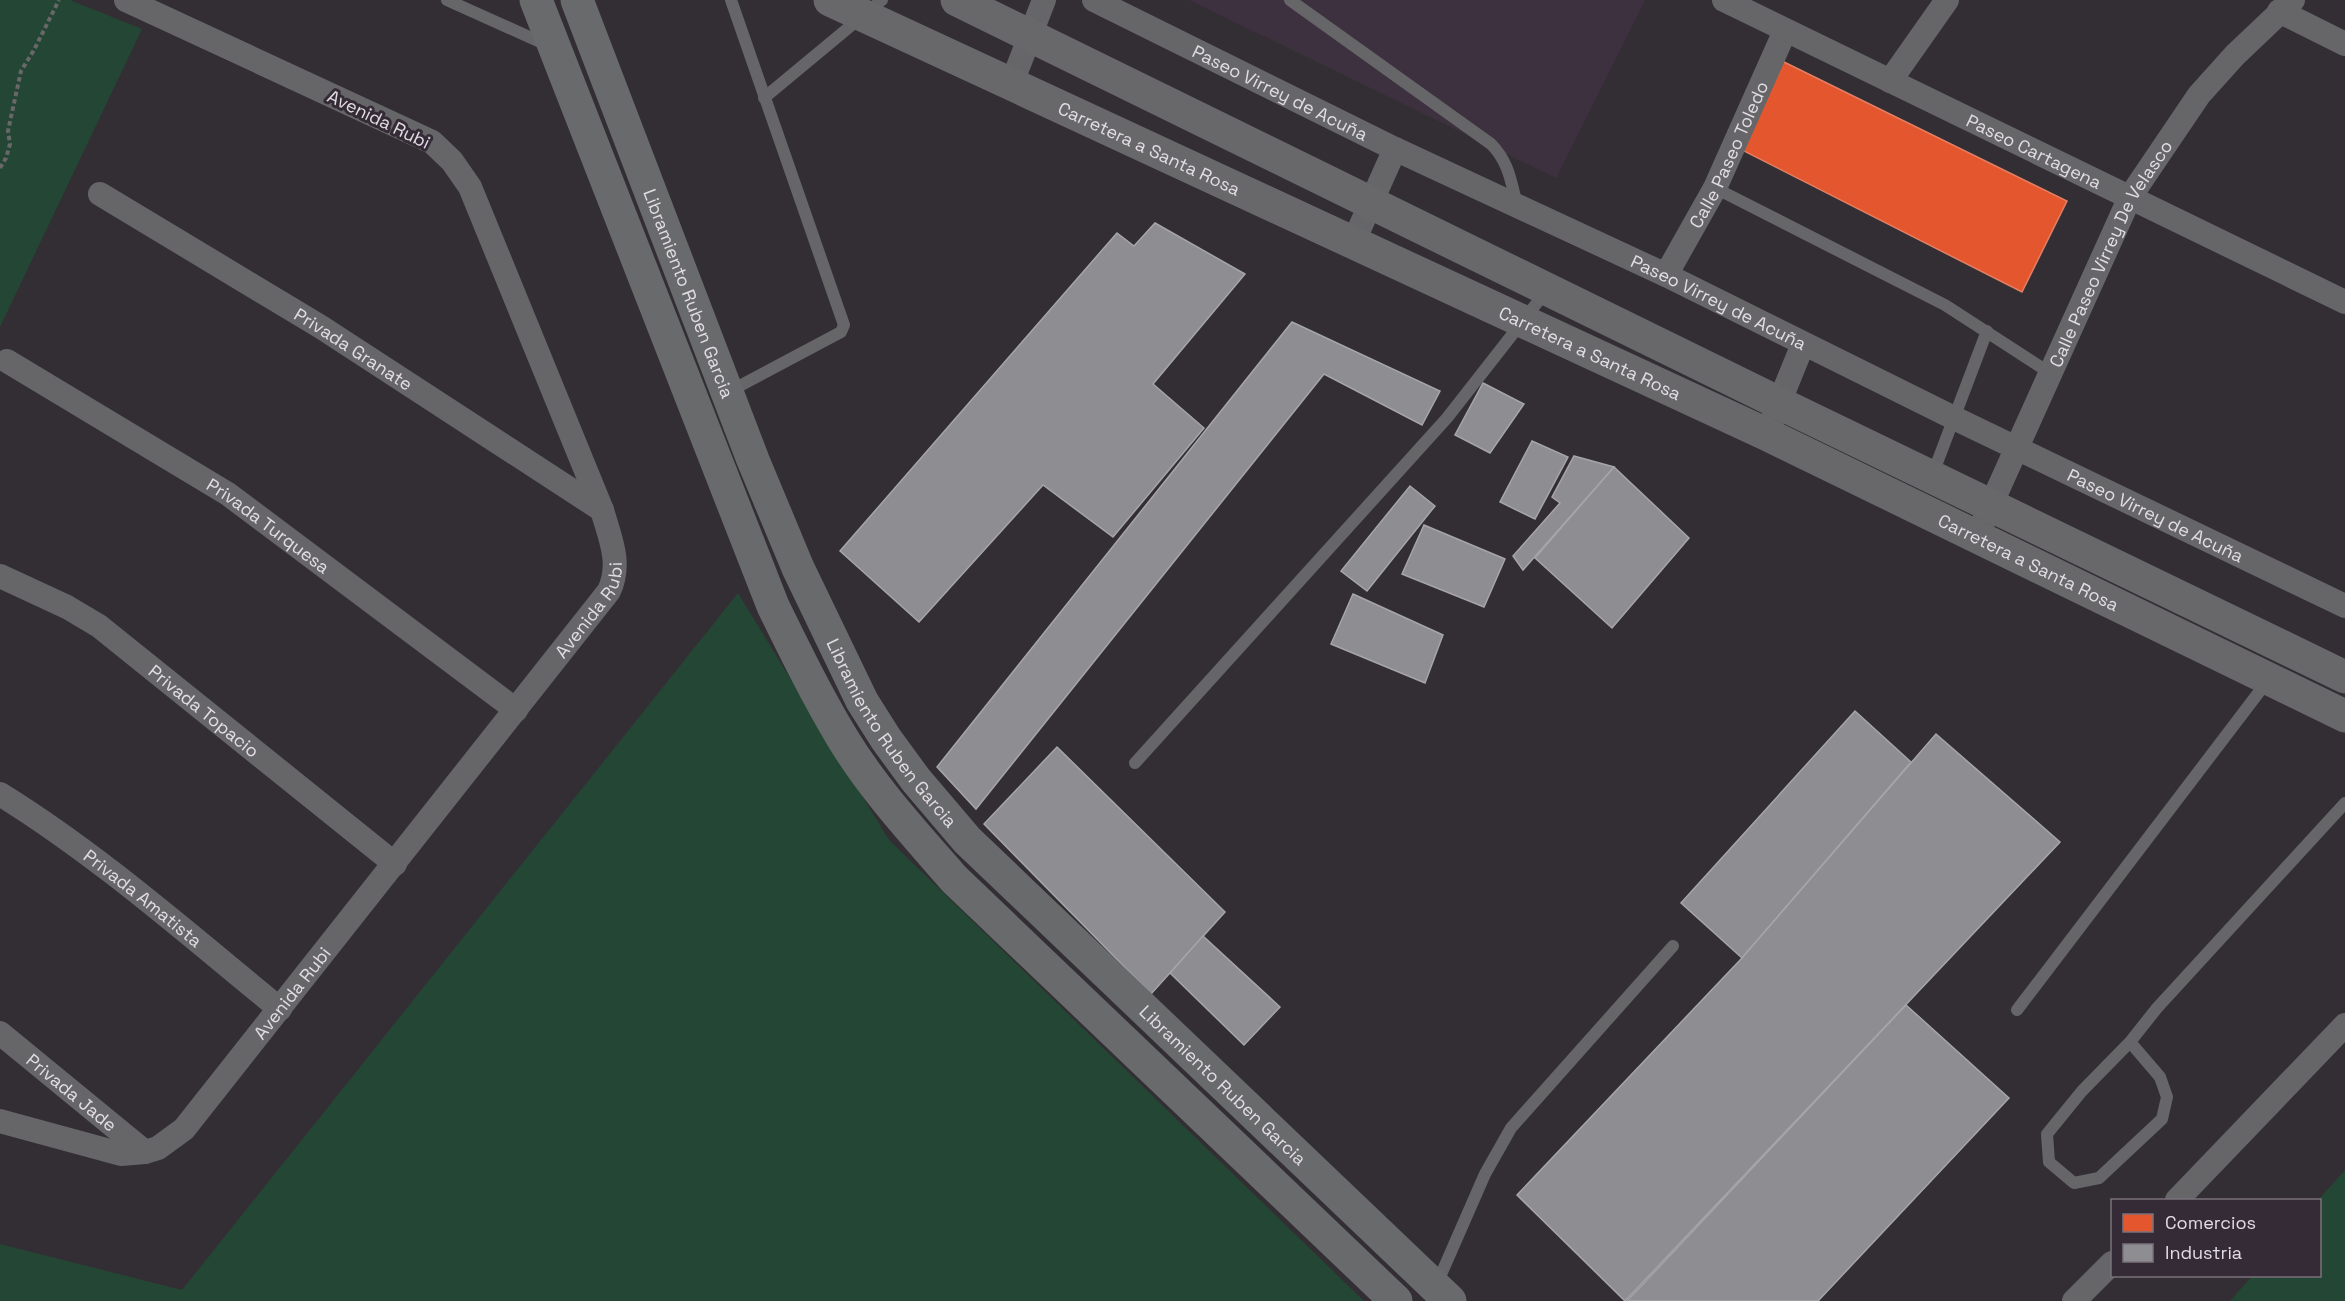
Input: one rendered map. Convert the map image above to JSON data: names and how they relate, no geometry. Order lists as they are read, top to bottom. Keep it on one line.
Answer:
{"streets":{"main road":["Carretera a Santa Rosa"],"street":["Paseo Virrey de Acuña","Avenida Rubi","Paseo Cartagena","Calle Paseo Toledo","Calle Paseo Virrey De Velasco","Libramiento Ruben Garcia","Privada Granate","Privada Turquesa","Privada Topacio","Privada Amatista","Privada Jade"]},"crossings":[["Paseo Virrey de Acuña","Calle Paseo Toledo"],["Paseo Virrey de Acuña","Calle Paseo Virrey De Velasco"],["Avenida Rubi","Privada Granate"],["Avenida Rubi","Privada Turquesa"],["Avenida Rubi","Privada Topacio"],["Avenida Rubi","Privada Amatista"],["Avenida Rubi","Privada Jade"],["Carretera a Santa Rosa","Calle Paseo Virrey De Velasco"],["Paseo Cartagena","Calle Paseo Toledo"],["Paseo Cartagena","Calle Paseo Virrey De Velasco"]],"legend":["Comercios","Industria"]}
